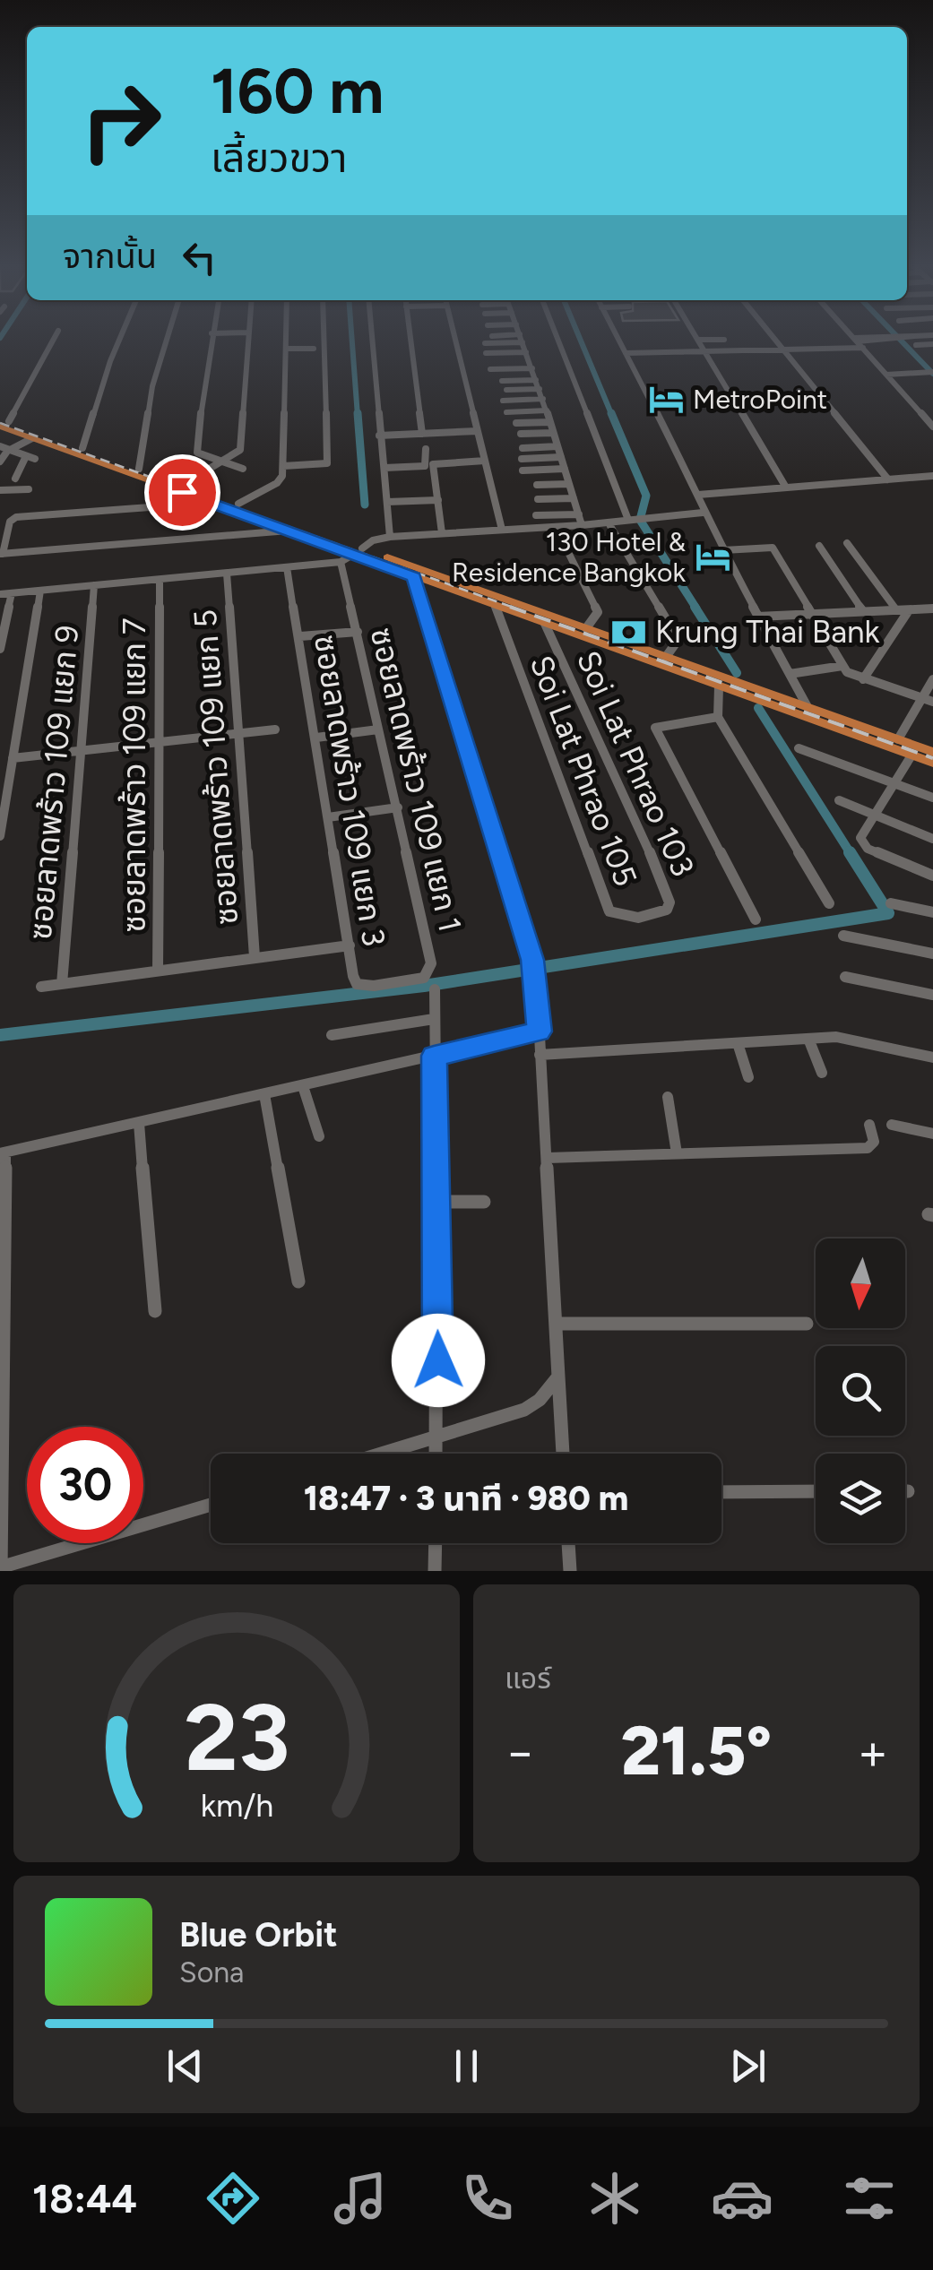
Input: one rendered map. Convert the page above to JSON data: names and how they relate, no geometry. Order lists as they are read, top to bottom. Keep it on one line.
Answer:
{"streets":{"street":["Soi Lat Phrao 103","ซอยลาดพร้าว 109 แยก 5","Soi Lat Phrao 105","ซอยลาดพร้าว 109 แยก 7","ซอยลาดพร้าว 109 แยก 1","ซอยลาดพร้าว 109 แยก 9","ซอยลาดพร้าว 109 แยก 3"]},"crossings":[["Soi Lat Phrao 103","Soi Lat Phrao 105"],["ซอยลาดพร้าว 109 แยก 1","ซอยลาดพร้าว 109 แยก 3"]],"places":{"hotel":["MetroPoint","130 Hotel & Residence Bangkok"],"bank":["Krung Thai Bank"]},"north":"bottom","page":{"turn":["160 m","เลี้ยวขวา"],"then":"จากนั้น","limit":"30","trip":"18:47 · 3 นาที · 980 m","tile":"แอร์","heat":["−","21.5°","+"],"song":["Blue Orbit","Sona"],"tabs":"18:44","gauge":["23","km/h"]}}
